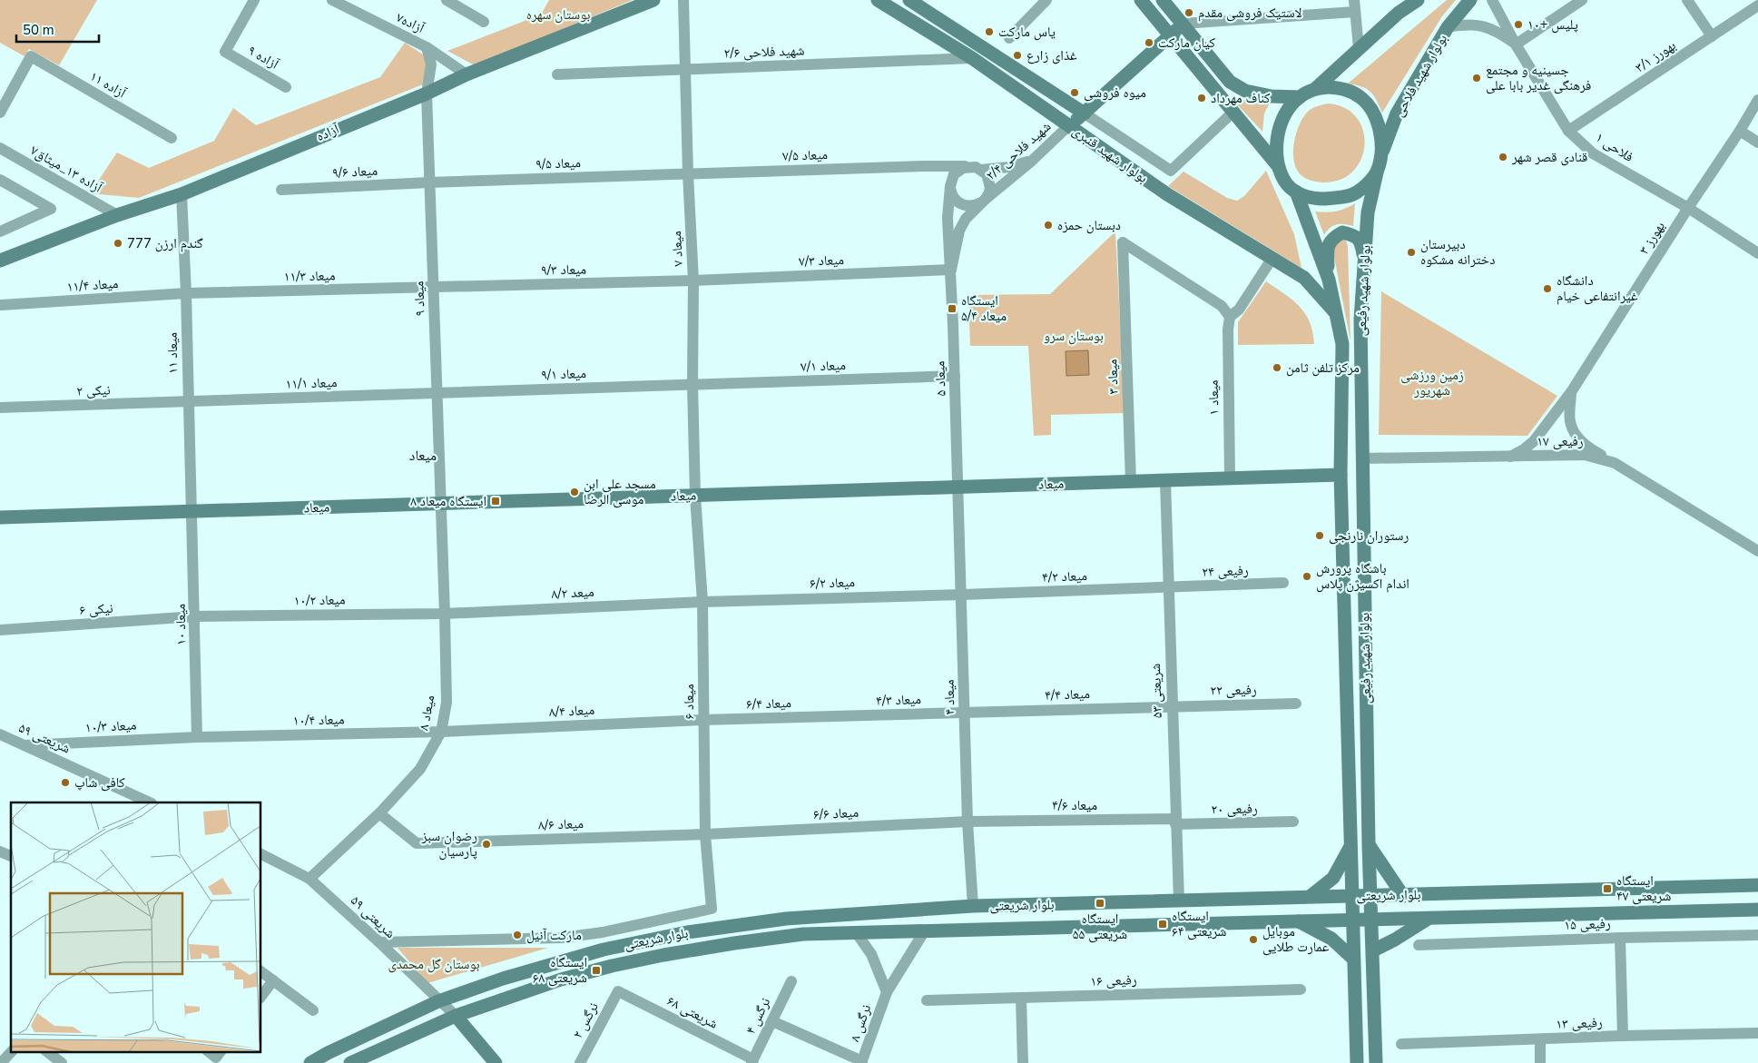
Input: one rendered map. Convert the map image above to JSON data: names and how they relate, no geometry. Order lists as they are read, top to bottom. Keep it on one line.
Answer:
{"streets":{"main road":["بولوار شهید فلاحی","آزاده","بولوار شهید قنبری","بولوار شهید رفیعی","میعاد","بلوار شریعتی"],"street":["آزاده۷","شهید فلاحی ۲/۶","بهورز ۳/۱","آزاده ۹","آزاده ۱۱","فلاحی ۱","شهید فلاحی ۲/۴","میعاد ۷/۵","میعاد ۹/۵","آزاده ۱۳_میثاق۷","میعاد ۹/۶","بهورز ۳","میعاد ۷","میعاد ۷/۳","میعاد ۹/۳","میعاد ۱۱/۳","میعاد ۱۱/۴","میعاد ۹","میعاد ۱۱","میعاد ۷/۱","میعاد ۹/۱","میعاد ۳","میعاد ۵","میعاد ۱۱/۱","نیکی ۲","میعاد ۱","رفیعی ۱۷","رفیعی ۲۴","میعاد ۴/۲","میعاد ۶/۲","میعد ۸/۲","میعاد ۱۰/۲","نیکی ۶","میعاد ۱۰","رفیعی ۲۲","شریعتی ۵۳","میعاد ۴/۴","میعاد ۴","میعاد ۴/۳","میعاد ۶","میعاد ۶/۴","میعاد ۸/۴","میعاد ۸","میعاد ۱۰/۴","میعاد ۱۰/۳","شریعتی ۵۹","میعاد ۴/۶","رفیعی ۲۰","میعاد ۶/۶","میعاد ۸/۶","رفیعی ۱۵","رفیعی ۱۶","شریعتی ۶۸","نرگس ۴","نرگس ۲","نرگس ۸","رفیعی ۱۳"]},"crossings":[["آزاده۷","آزاده"],["آزاده۷","میعاد ۹"],["شهید فلاحی ۲/۶","بولوار شهید قنبری"],["شهید فلاحی ۲/۶","میعاد ۷"],["بهورز ۳/۱","فلاحی ۱"],["بولوار شهید فلاحی","فلاحی ۱"],["بولوار شهید فلاحی","بولوار شهید رفیعی"],["آزاده","آزاده ۱۳_میثاق۷"],["آزاده","میعاد ۹"],["آزاده","میعاد ۱۱"],["فلاحی ۱","بهورز ۳"],["شهید فلاحی ۲/۴","بولوار شهید قنبری"],["شهید فلاحی ۲/۴","میعاد ۷/۵"],["شهید فلاحی ۲/۴","میعاد ۷/۳"],["شهید فلاحی ۲/۴","میعاد ۵"],["بولوار شهید قنبری","بولوار شهید رفیعی"],["میعاد ۷/۵","میعاد ۹/۵"],["میعاد ۷/۵","میعاد ۷"],["میعاد ۹/۵","میعاد ۹/۶"],["میعاد ۹/۵","میعاد ۷"],["میعاد ۹/۵","میعاد ۹"],["میعاد ۹/۶","میعاد ۹"],["بهورز ۳","رفیعی ۱۷"],["میعاد ۷","میعاد ۷/۳"],["میعاد ۷","میعاد ۹/۳"],["میعاد ۷","میعاد ۷/۱"],["میعاد ۷","میعاد ۹/۱"],["میعاد ۷","میعاد"],["میعاد ۷","میعاد ۶"],["میعاد ۷/۳","میعاد ۹/۳"],["میعاد ۷/۳","میعاد ۵"],["میعاد ۹/۳","میعاد ۱۱/۳"],["میعاد ۹/۳","میعاد ۹"],["میعاد ۱۱/۳","میعاد ۱۱/۴"],["میعاد ۱۱/۳","میعاد ۹"],["میعاد ۱۱/۳","میعاد ۱۱"],["میعاد ۱۱/۴","میعاد ۱۱"],["بولوار شهید رفیعی","رفیعی ۱۷"],["بولوار شهید رفیعی","میعاد"],["بولوار شهید رفیعی","بلوار شریعتی"],["میعاد ۹","میعاد ۹/۱"],["میعاد ۹","میعاد ۱۱/۱"],["میعاد ۹","میعاد"],["میعاد ۹","میعاد ۸"],["میعاد ۱۱","میعاد ۱۱/۱"],["میعاد ۱۱","نیکی ۲"],["میعاد ۱۱","میعاد"],["میعاد ۱۱","میعاد ۱۰"],["میعاد ۷/۱","میعاد ۹/۱"],["میعاد ۷/۱","میعاد ۵"],["میعاد ۹/۱","میعاد ۱۱/۱"],["میعاد ۳","میعاد ۱"],["میعاد ۳","میعاد"],["میعاد ۵","میعاد"],["میعاد ۵","میعاد ۴"],["میعاد ۱۱/۱","نیکی ۲"],["میعاد ۱","میعاد"],["میعاد","میعاد ۱۰"],["میعاد","شریعتی ۵۳"],["میعاد","میعاد ۴"],["میعاد","میعاد ۶"],["میعاد","میعاد ۸"],["رفیعی ۲۴","میعاد ۴/۲"],["رفیعی ۲۴","شریعتی ۵۳"],["میعاد ۴/۲","میعاد ۶/۲"],["میعاد ۴/۲","شریعتی ۵۳"],["میعاد ۴/۲","میعاد ۴"],["میعاد ۶/۲","میعد ۸/۲"],["میعاد ۶/۲","میعاد ۴"],["میعاد ۶/۲","میعاد ۶"],["میعد ۸/۲","میعاد ۱۰/۲"],["میعد ۸/۲","میعاد ۶"],["میعد ۸/۲","میعاد ۸"],["میعاد ۱۰/۲","نیکی ۶"],["میعاد ۱۰/۲","میعاد ۱۰"],["میعاد ۱۰/۲","میعاد ۸"],["نیکی ۶","میعاد ۱۰"],["میعاد ۱۰","میعاد ۱۰/۴"],["میعاد ۱۰","میعاد ۱۰/۳"],["رفیعی ۲۲","شریعتی ۵۳"],["رفیعی ۲۲","میعاد ۴/۴"],["شریعتی ۵۳","میعاد ۴/۴"],["شریعتی ۵۳","میعاد ۴/۶"],["شریعتی ۵۳","رفیعی ۲۰"],["شریعتی ۵۳","بلوار شریعتی"],["میعاد ۴/۴","میعاد ۴"],["میعاد ۴/۴","میعاد ۴/۳"],["میعاد ۴","میعاد ۴/۳"],["میعاد ۴","میعاد ۴/۶"],["میعاد ۴","میعاد ۶/۶"],["میعاد ۴","بلوار شریعتی"],["میعاد ۴/۳","میعاد ۶/۴"],["میعاد ۶","میعاد ۶/۴"],["میعاد ۶","میعاد ۸/۴"],["میعاد ۶","شریعتی ۵۹"],["میعاد ۶","میعاد ۶/۶"],["میعاد ۶","میعاد ۸/۶"],["میعاد ۶/۴","میعاد ۸/۴"],["میعاد ۸/۴","میعاد ۸"],["میعاد ۸/۴","میعاد ۱۰/۴"],["میعاد ۸","میعاد ۱۰/۴"],["میعاد ۸","شریعتی ۵۹"],["میعاد ۸","میعاد ۸/۶"],["میعاد ۱۰/۴","میعاد ۱۰/۳"],["میعاد ۱۰/۳","شریعتی ۵۹"],["شریعتی ۵۹","بلوار شریعتی"],["میعاد ۴/۶","رفیعی ۲۰"],["میعاد ۴/۶","میعاد ۶/۶"],["میعاد ۶/۶","میعاد ۸/۶"],["بلوار شریعتی","نرگس ۸"],["شریعتی ۶۸","نرگس ۴"],["شریعتی ۶۸","نرگس ۲"]],"districts":["میعاد"],"parks":["بوستان سهره","بوستان سرو","زمین ورزشی شهریور","بوستان گل محمدی"],"places":{"other":["لاستیک فروشی مقدم","پلیس +۱۰","یاس مارکت","کیان مارکت","غذای زارع","جسینیه و مجتمع فرهنگی غدیر بابا علی","میوه فروشی","کناف مهرداد","قنادی قصر شهر","دبستان حمزه","گندم ارزن 777","دبیرستان دخترانه مشکوه","دانشگاه غیرانتفاعی خیام","مرکز تلفن ثامن","مسجد علی ابن موسی الرضا","رستوران نارنجی","باشگاه پرورش اندام اکسیژن پلاس","کافی شاپ","رضوان سبز پارسیان","مارکت آنیل","موبایل عمارت طلایی"],"transit":["ایستگاه میعاد ۵/۴","ایستگاه میعاد ۸","ایستگاه شریعتی ۴۷","ایستگاه شریعتی ۵۵","ایستگاه شریعتی ۶۴","ایستگاه شریعتی ۶۸"]},"scale_bar":"50 m"}
